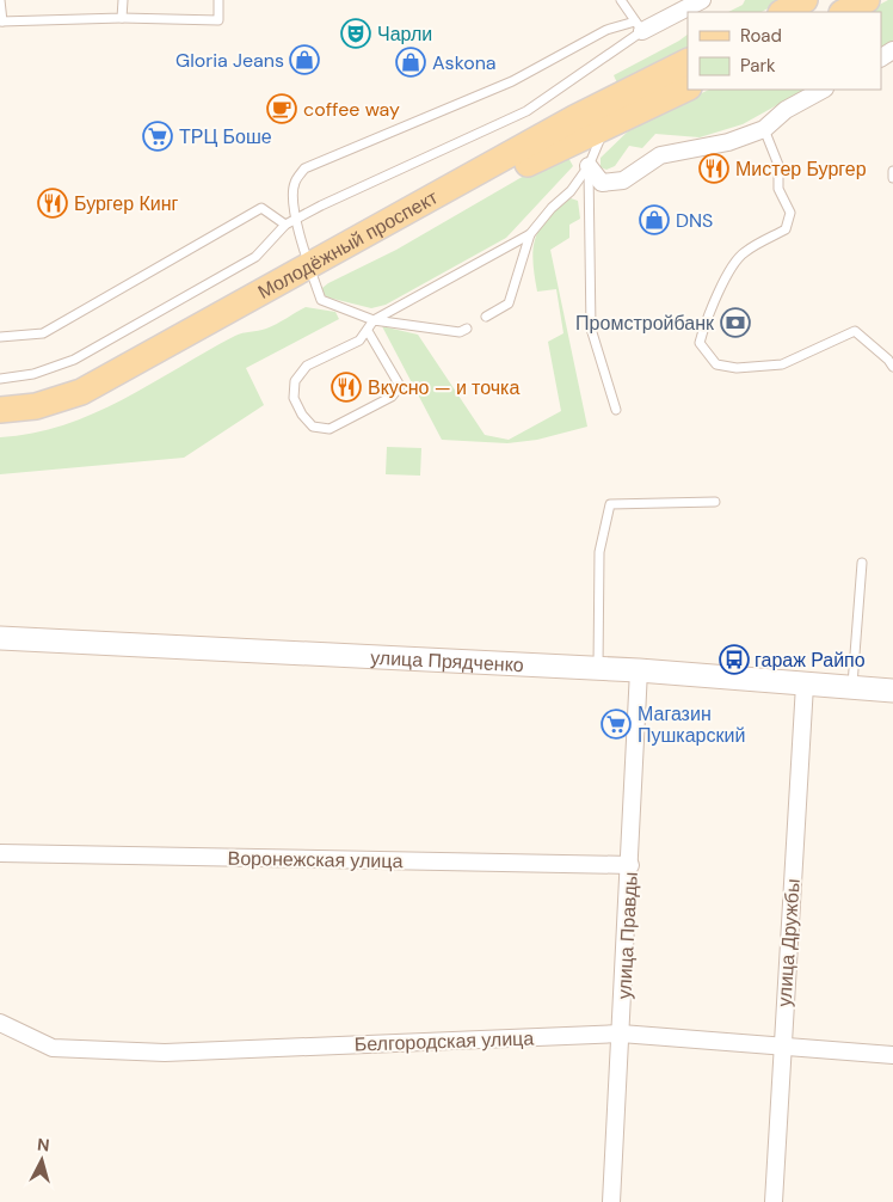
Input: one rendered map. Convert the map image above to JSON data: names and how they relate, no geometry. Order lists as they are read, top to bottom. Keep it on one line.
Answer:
{"streets":{"main road":["Молодёжный проспект","улица Прядченко"],"street":["Воронежская улица","улица Правды","улица Дружбы","Белгородская улица"]},"crossings":[["улица Прядченко","улица Правды"],["улица Прядченко","улица Дружбы"],["Воронежская улица","улица Правды"],["улица Правды","Белгородская улица"],["улица Дружбы","Белгородская улица"]],"places":{"theatre":["Чарли"],"shop":["Gloria Jeans","Askona","DNS"],"cafe":["coffee way"],"supermarket":["ТРЦ Боше","Магазин Пушкарский"],"restaurant":["Мистер Бургер","Бургер Кинг","Вкусно — и точка"],"bank":["Промстройбанк"],"bus stop":["гараж Райпо"]},"legend":["Road","Park"],"north":"top"}
